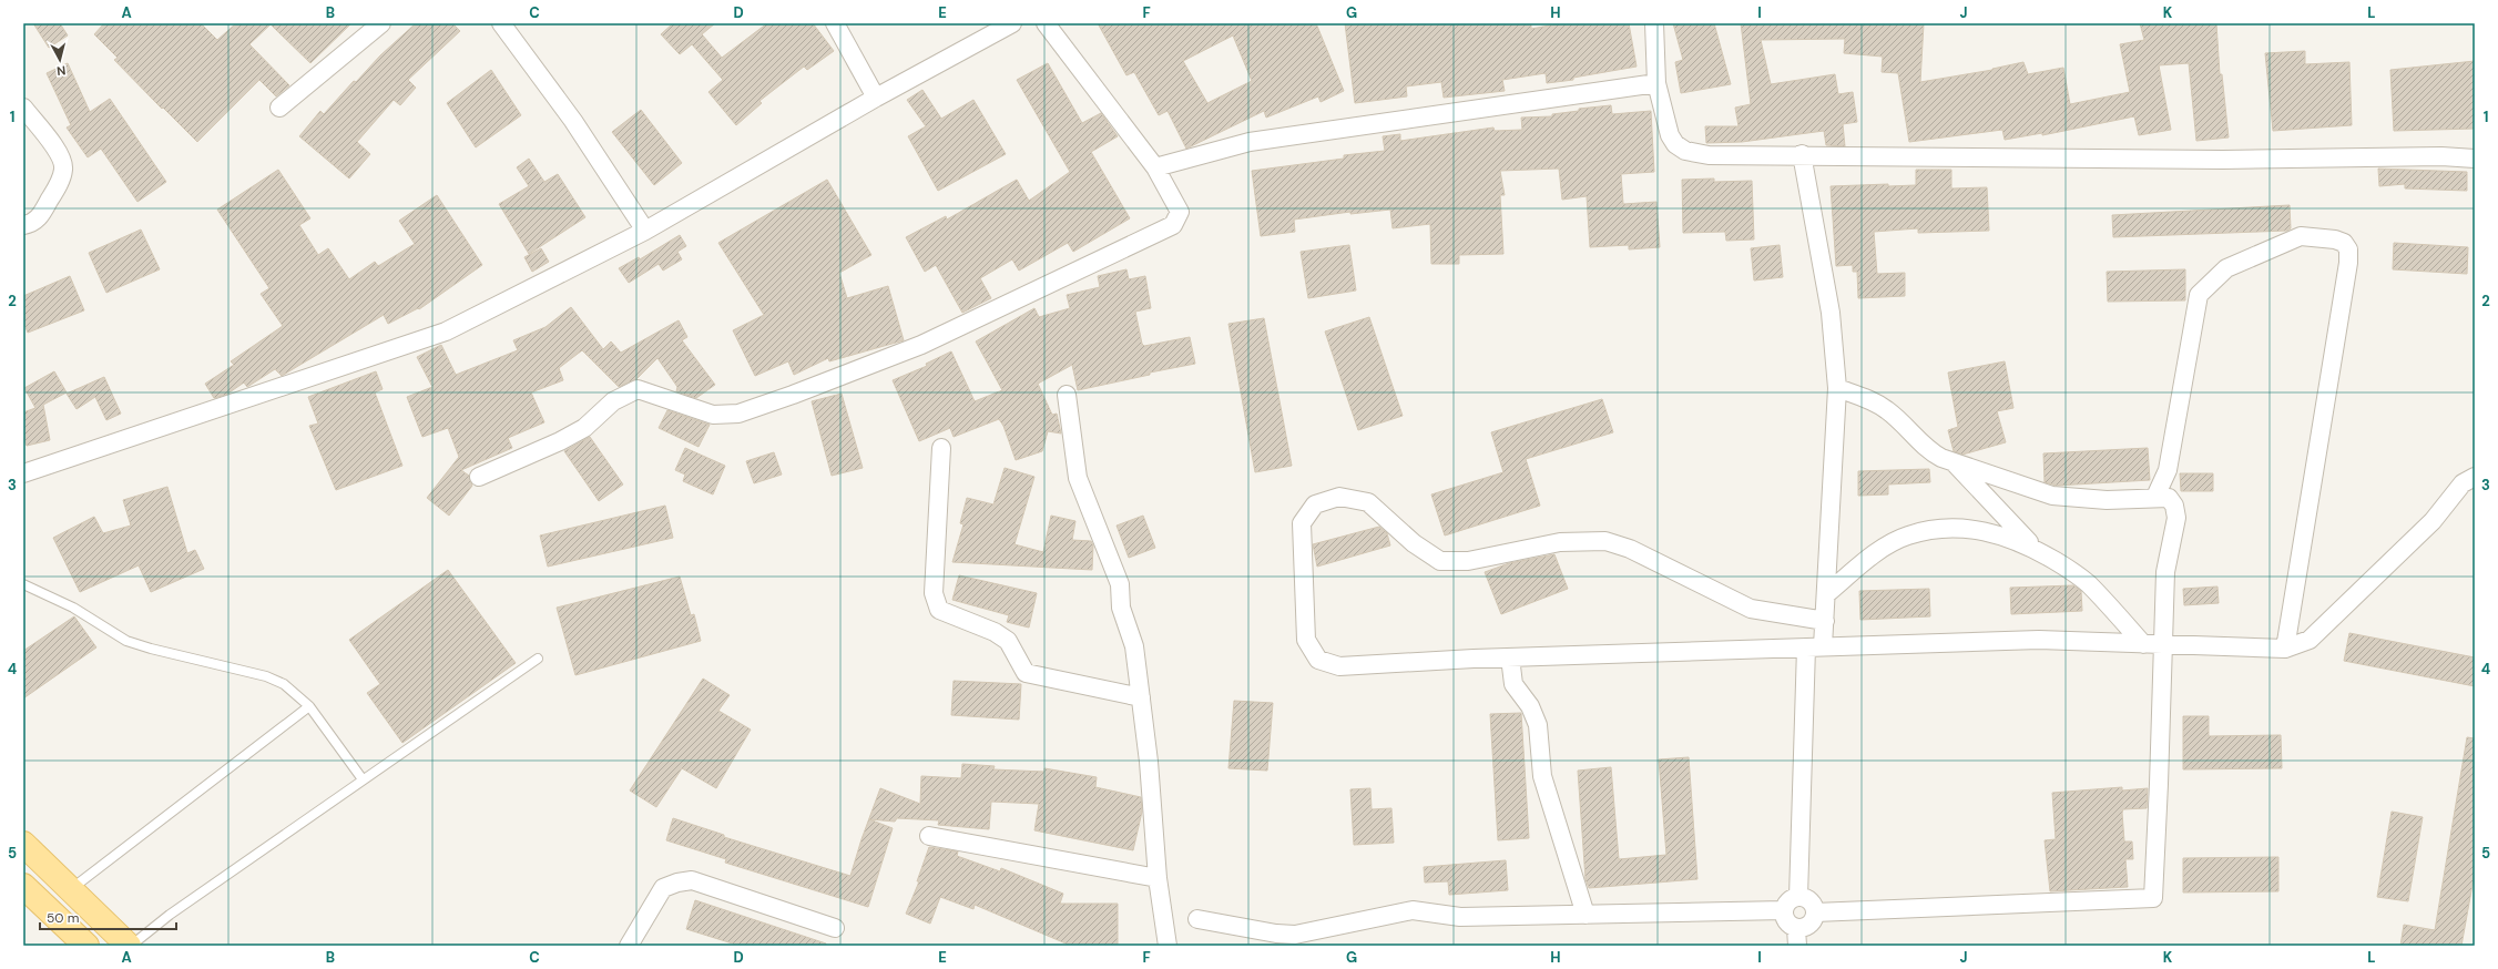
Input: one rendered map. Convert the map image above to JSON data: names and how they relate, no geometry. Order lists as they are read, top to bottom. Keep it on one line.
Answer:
{"scale_bar":"50 m","north":"bottom","grid":{"columns":["A","B","C","D","E","F","G","H","I","J","K","L"],"rows":["1","2","3","4","5"]}}
